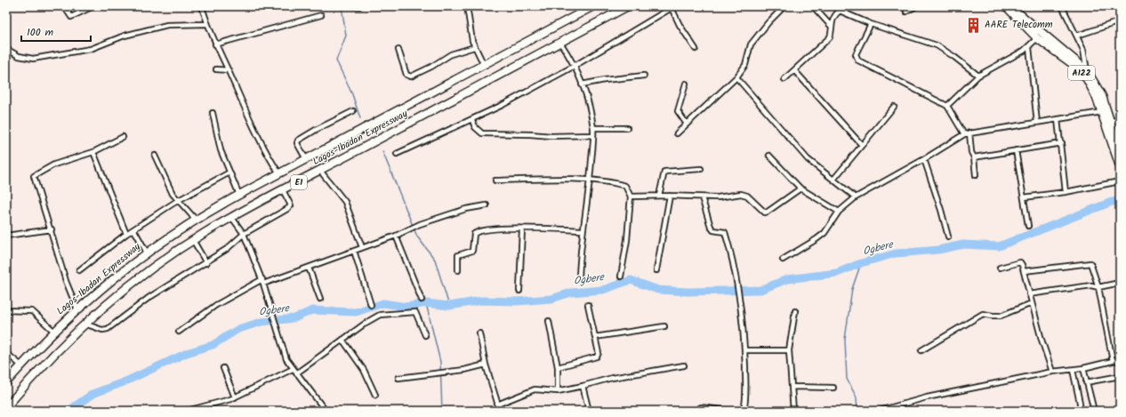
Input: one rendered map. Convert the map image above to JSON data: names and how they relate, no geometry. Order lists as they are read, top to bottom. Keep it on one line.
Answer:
{"streets":{"highway":["A122","Lagos-Ibadan Expressway","E1"]},"water":["Ogbere"],"places":{"building":["AARE Telecomm"]},"scale_bar":"100 m"}
